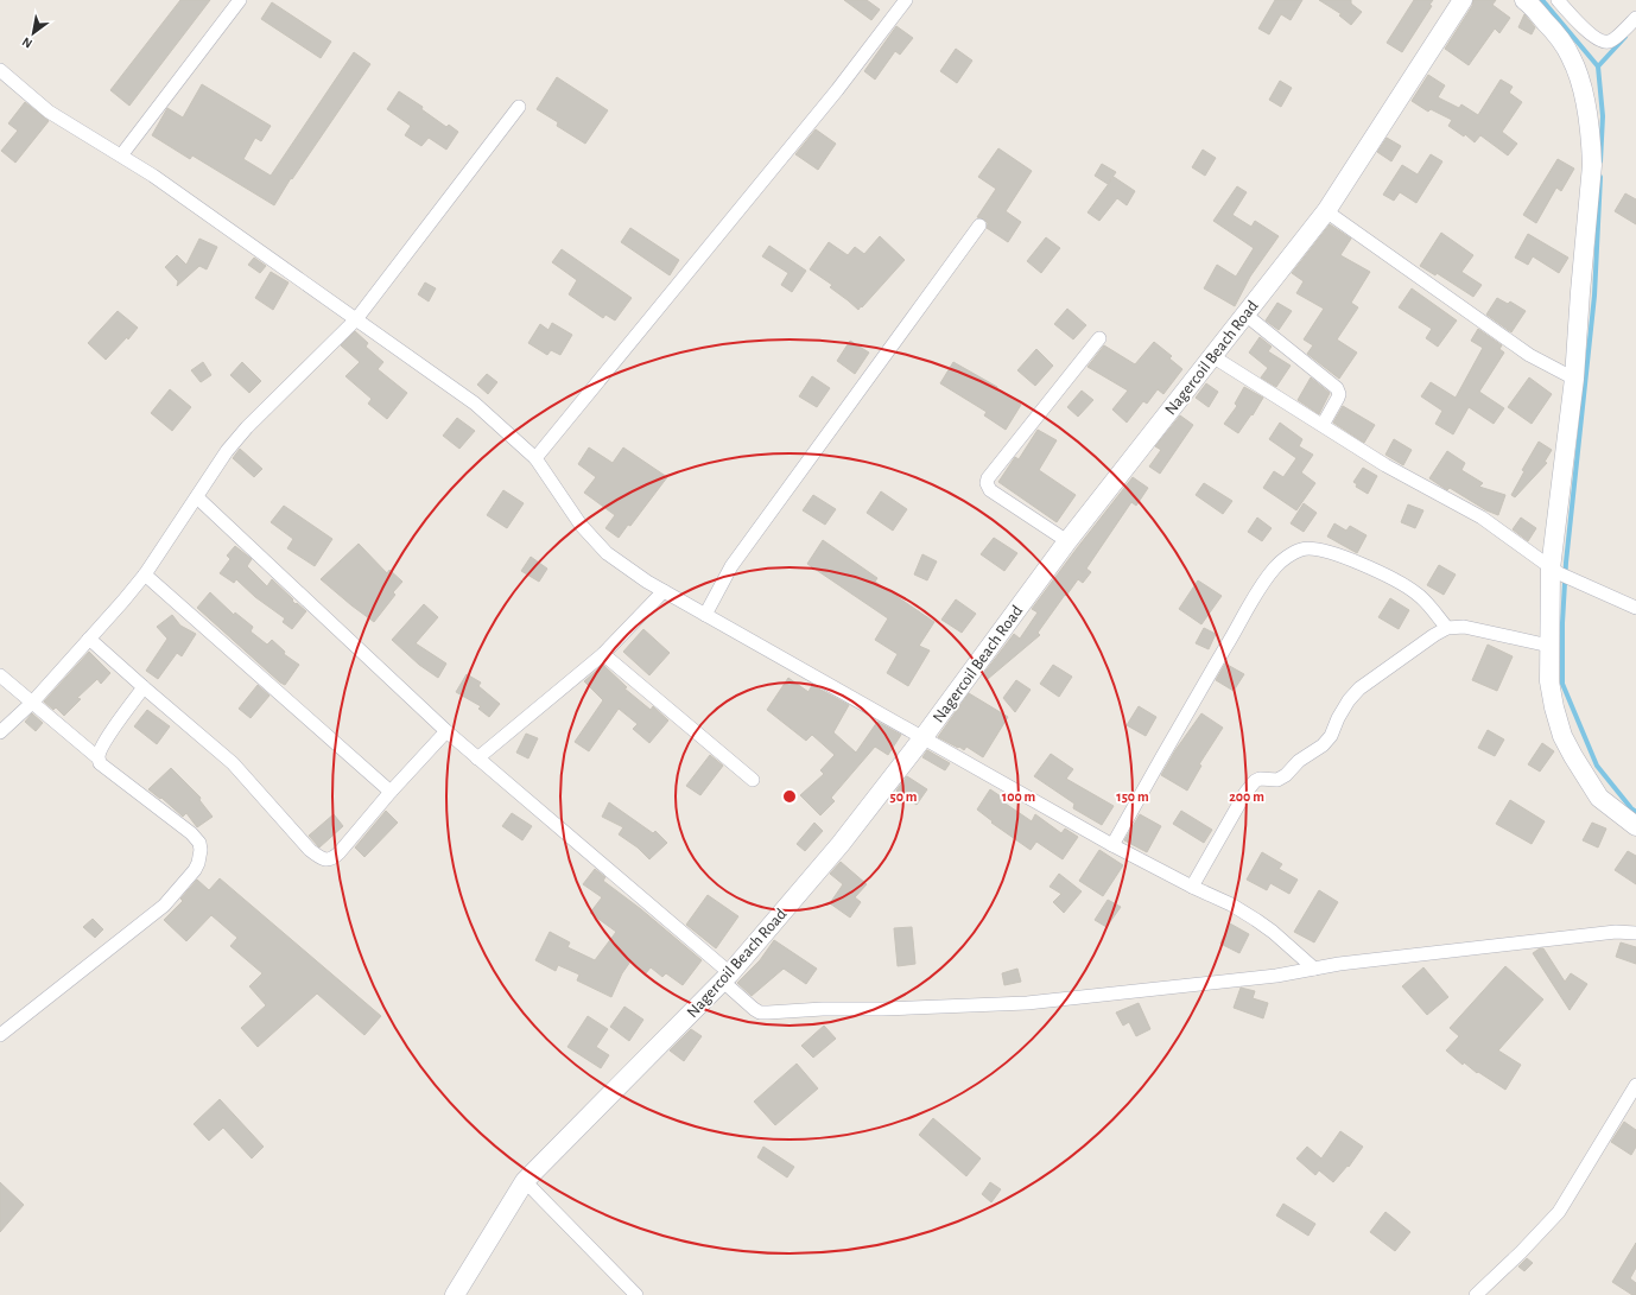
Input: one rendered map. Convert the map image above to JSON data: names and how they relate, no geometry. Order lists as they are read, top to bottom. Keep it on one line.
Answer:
{"streets":{"main road":["Nagercoil Beach Road"]},"north":"bottom left","rings":["50 m","100 m","150 m","200 m"]}
